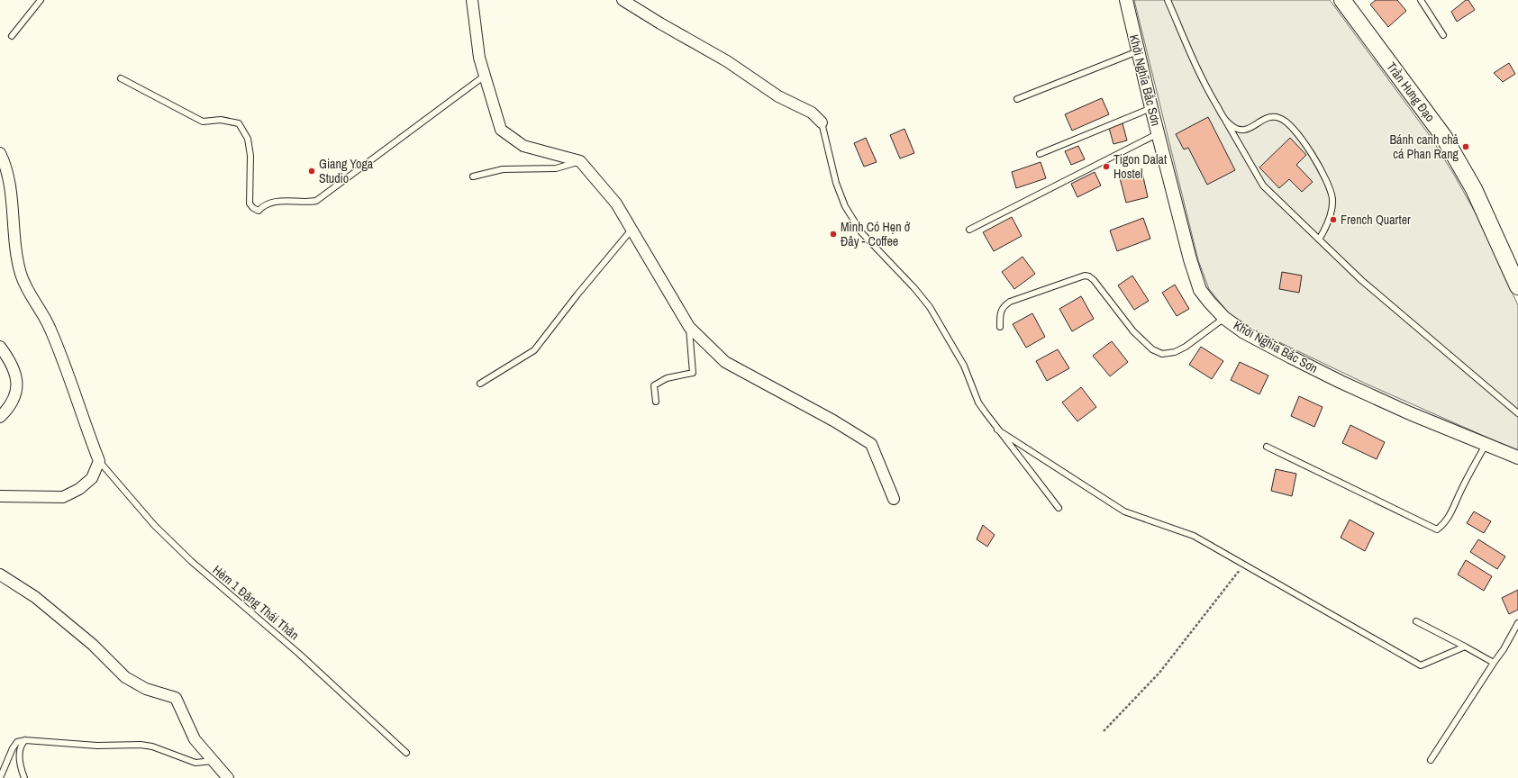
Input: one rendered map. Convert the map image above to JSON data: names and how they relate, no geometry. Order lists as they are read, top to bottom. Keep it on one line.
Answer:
{"streets":{"main road":["Trần Hưng Đạo"],"street":["Khởi Nghĩa Bắc Sơn"],"lane":["Hẻm 1 Đặng Thái Thân"]},"places":["Bánh canh chả cá Phan Rang","Tigon Dalat Hostel","Giang Yoga Studio","French Quarter","Mình Có Hẹn ở Đây - Coffee"]}
